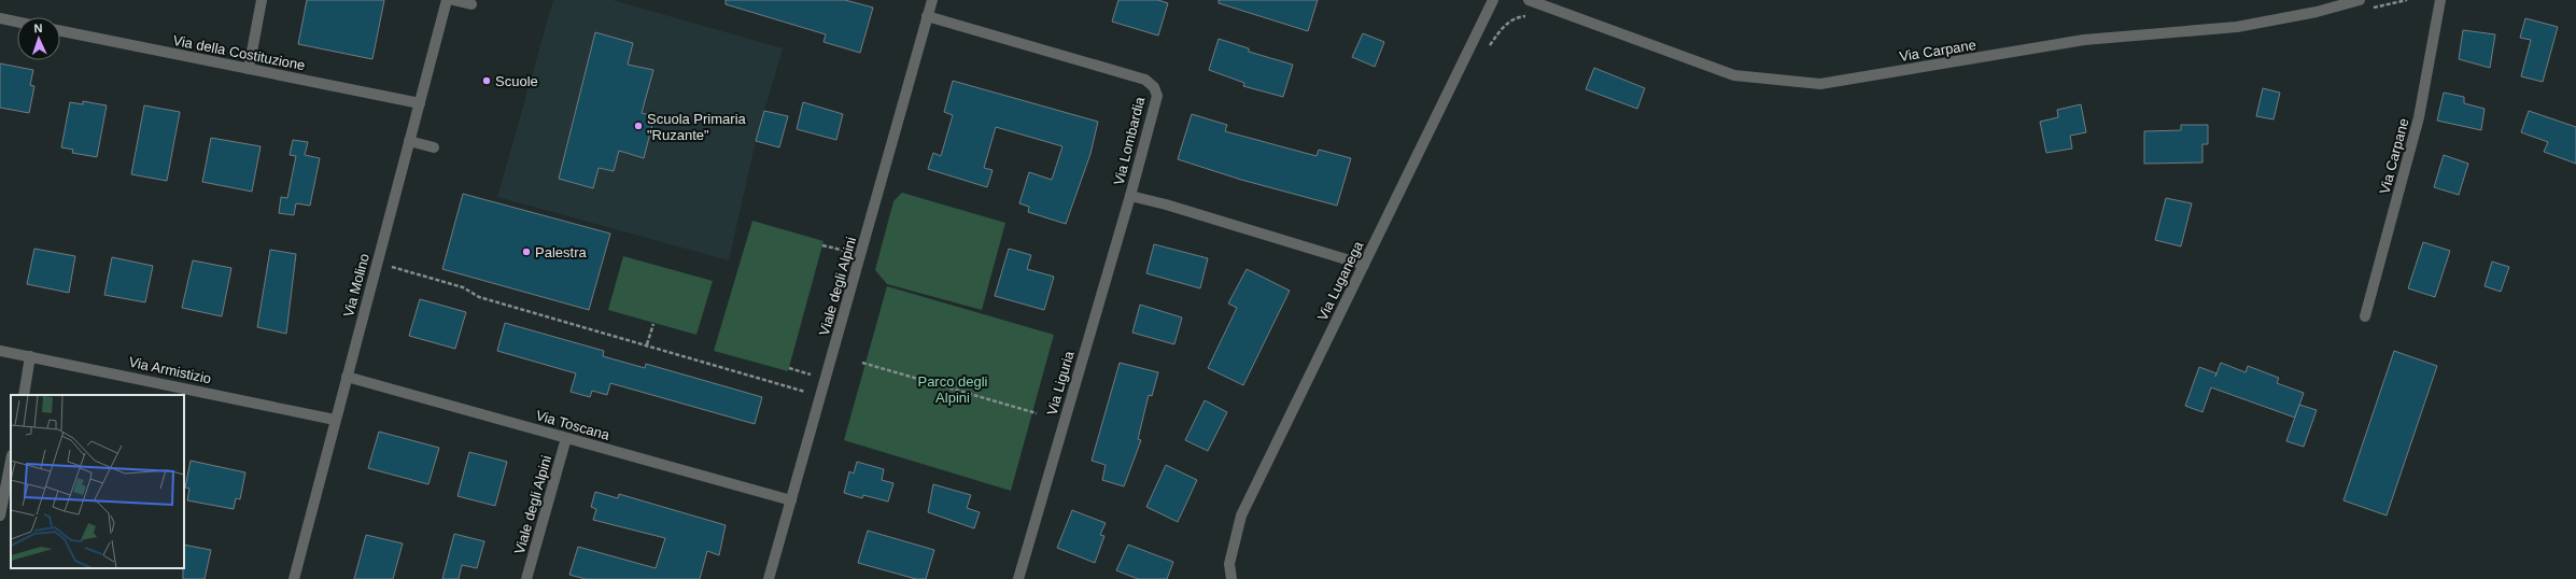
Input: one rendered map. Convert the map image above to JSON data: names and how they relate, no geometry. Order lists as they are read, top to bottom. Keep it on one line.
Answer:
{"streets":{"street":["Via Carpane","Via della Costituzione","Via Lombardia","Via Luganega","Via Molino","Viale degli Alpini","Via Armistizio","Via Liguria","Via Toscana"]},"crossings":[["Via della Costituzione","Via Molino"],["Via Lombardia","Via Luganega"],["Via Lombardia","Viale degli Alpini"],["Via Lombardia","Via Liguria"],["Via Molino","Via Armistizio"],["Via Molino","Via Toscana"],["Viale degli Alpini","Via Toscana"]],"parks":["Parco degli Alpini"],"places":["Scuole","Scuola Primaria \"Ruzante\"","Palestra"],"north":"top"}
